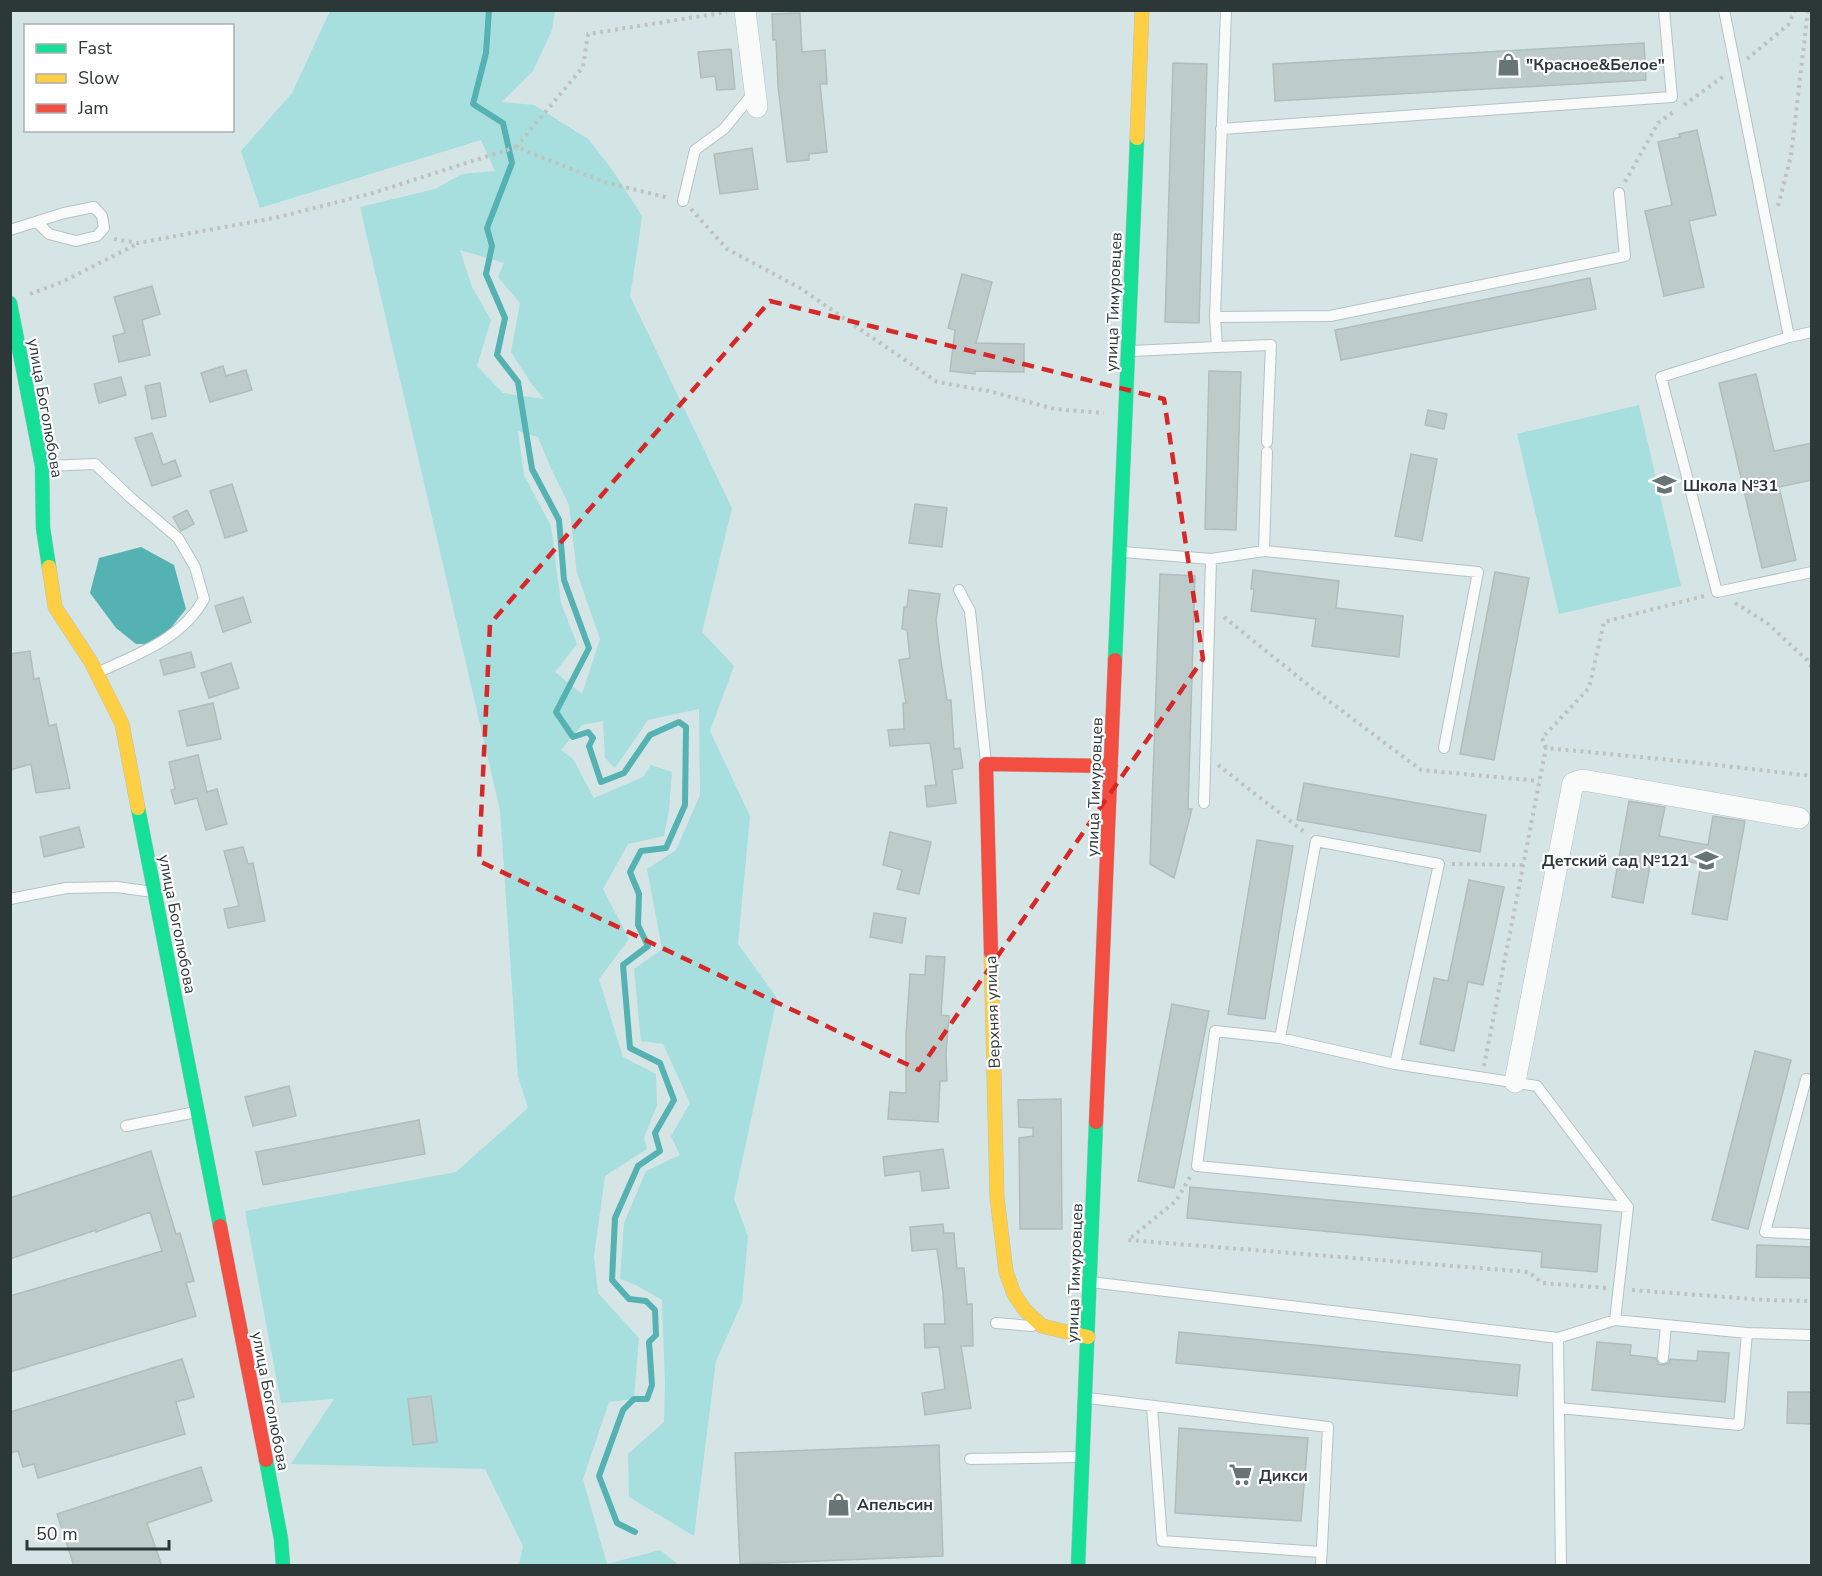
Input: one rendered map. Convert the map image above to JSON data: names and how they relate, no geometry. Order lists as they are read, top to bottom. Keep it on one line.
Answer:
{"streets":{"street":["улица Тимуровцев","улица Боголюбова","Верхняя улица"]},"places":{"shop":["\"Красное&Белое\"","Апельсин"],"school or university":["Школа №31","Детский сад №121"],"supermarket":["Дикси"]},"legend":["Fast","Slow","Jam"],"scale_bar":"50 m"}
